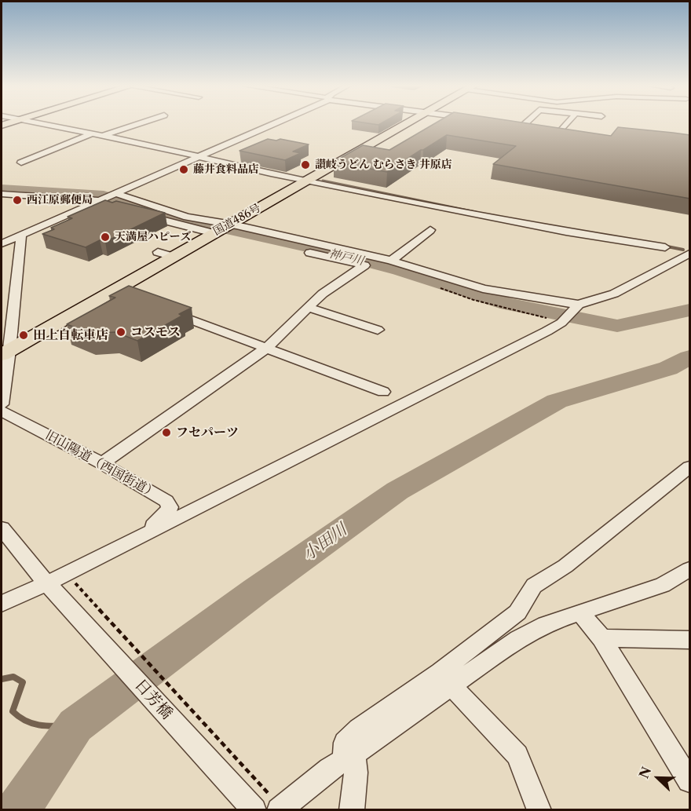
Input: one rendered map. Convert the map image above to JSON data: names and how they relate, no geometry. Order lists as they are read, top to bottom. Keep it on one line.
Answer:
{"streets":{"highway":["国道486号"],"street":["旧山陽道（西国街道）","日芳橋"]},"water":["神戸川","小田川"],"places":["讃岐うどん むらさき 井原店","藤井食料品店","西江原郵便局","天満屋ハピーズ","コスモス","田上自転車店","フセパーツ"],"north":"top left"}
